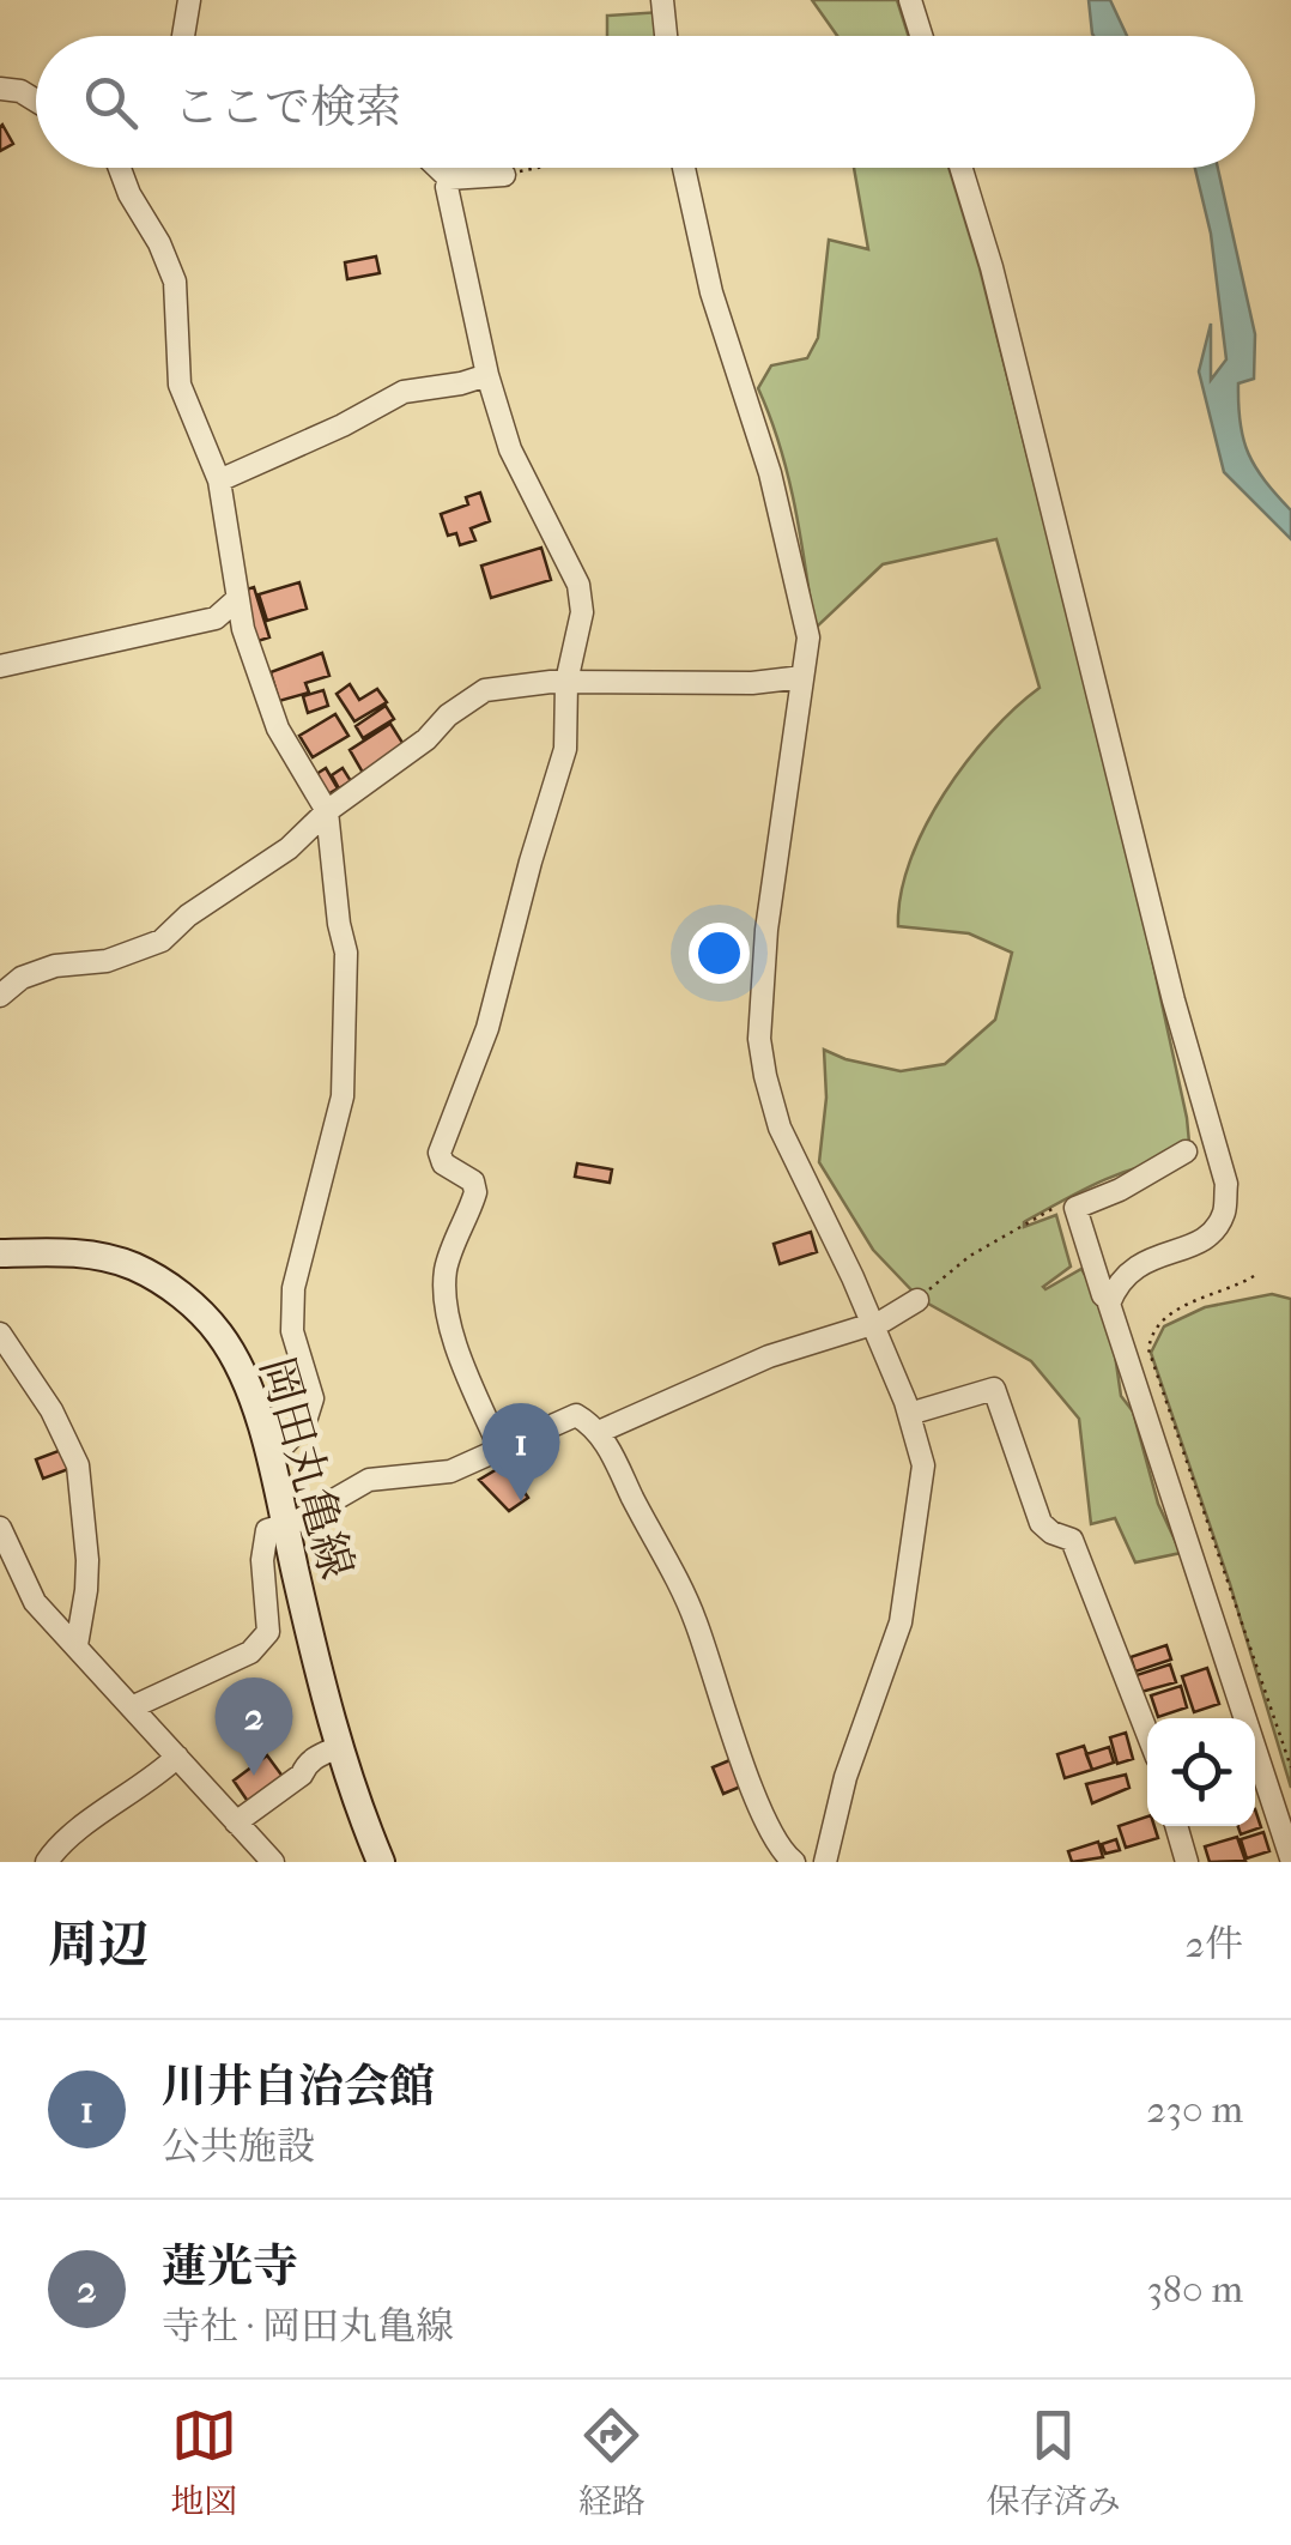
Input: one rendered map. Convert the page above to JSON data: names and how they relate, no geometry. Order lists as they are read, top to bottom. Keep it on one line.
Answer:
{"streets":{"main road":["岡田丸亀線"]},"page":{"search":"ここで検索","pins":["1","2"],"heading":["周辺","2件"],"list":[{"mark":"1","name":"川井自治会館","note":"公共施設","value":"230 m"},{"mark":"2","name":"蓮光寺","note":"寺社 · 岡田丸亀線","value":"380 m"}],"nav":["地図","経路","保存済み"]}}
